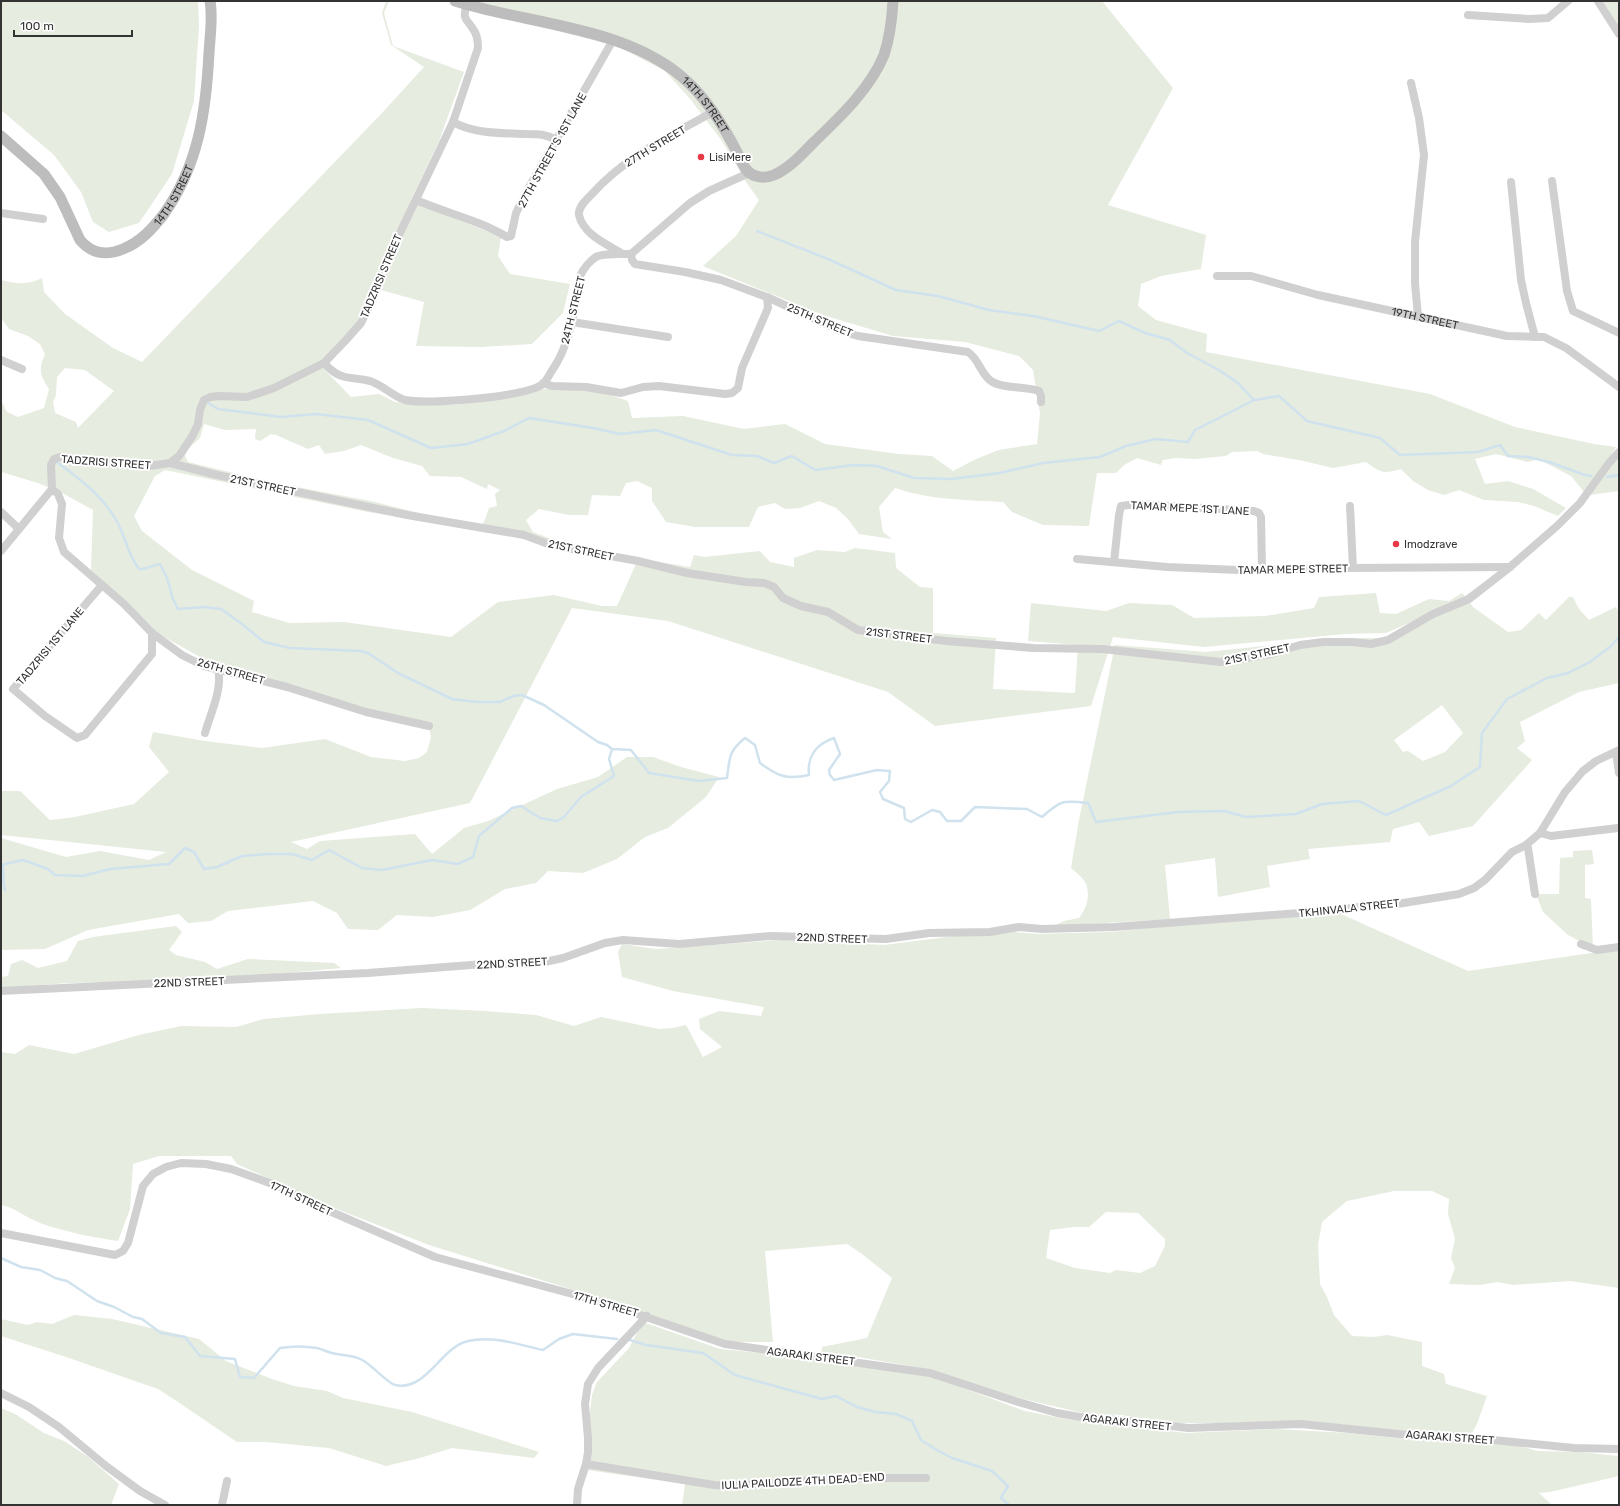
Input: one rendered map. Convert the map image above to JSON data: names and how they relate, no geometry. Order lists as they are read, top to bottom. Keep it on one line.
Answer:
{"streets":{"street":["14TH STREET","27TH STREET","27TH STREET'S 1ST LANE","TADZRISI STREET","24TH STREET","19TH STREET","25TH STREET","21ST STREET","TAMAR MEPE 1ST LANE","TAMAR MEPE STREET","TADZRISI 1ST LANE","26TH STREET","TKHINVALA STREET","22ND STREET","17TH STREET","AGARAKI STREET","IULIA PAILODZE 4TH DEAD-END"]},"crossings":[["14TH STREET","27TH STREET"],["14TH STREET","27TH STREET'S 1ST LANE"],["14TH STREET","TADZRISI STREET"],["27TH STREET","24TH STREET"],["27TH STREET'S 1ST LANE","TADZRISI STREET"],["TADZRISI STREET","21ST STREET"],["TADZRISI STREET","26TH STREET"],["24TH STREET","25TH STREET"],["21ST STREET","TAMAR MEPE STREET"],["TAMAR MEPE 1ST LANE","TAMAR MEPE STREET"],["TADZRISI 1ST LANE","26TH STREET"],["TKHINVALA STREET","22ND STREET"],["17TH STREET","AGARAKI STREET"]],"places":["LisiMere","Imodzrave"],"scale_bar":"100 m"}
